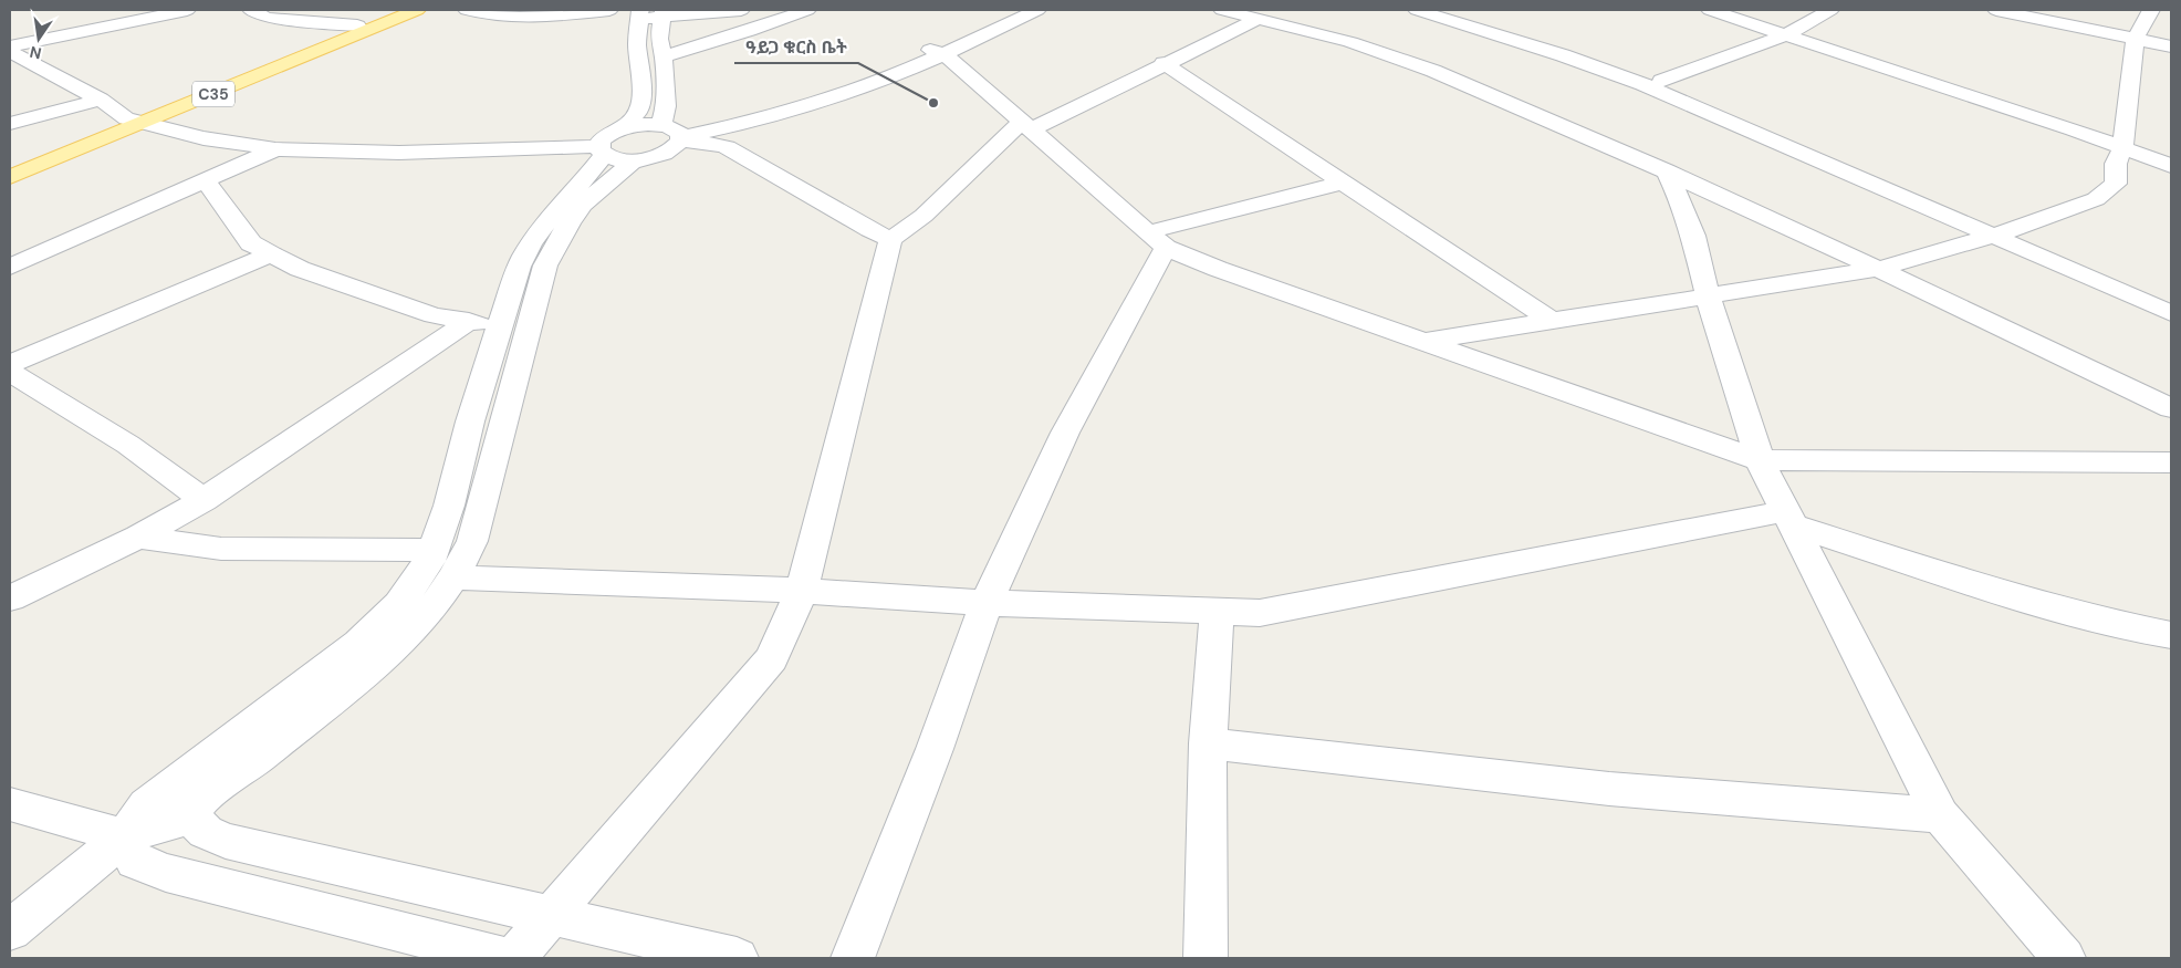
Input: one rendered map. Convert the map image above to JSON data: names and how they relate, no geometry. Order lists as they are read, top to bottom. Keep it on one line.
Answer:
{"streets":{"main road":["C35"]},"places":["ዓይጋ ቁርስ ቤት"],"north":"bottom"}
